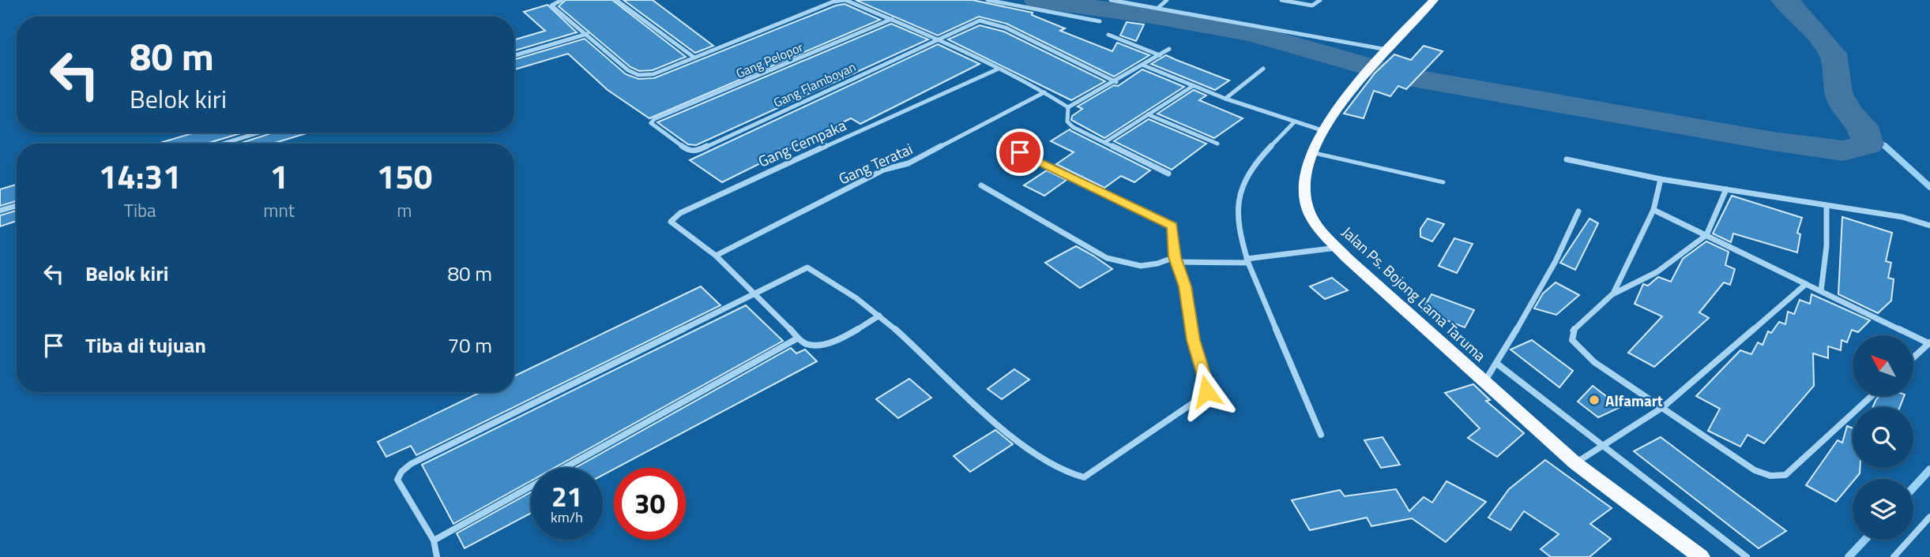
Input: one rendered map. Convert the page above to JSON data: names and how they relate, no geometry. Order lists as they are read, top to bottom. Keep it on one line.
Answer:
{"streets":{"main road":["Jalan Ps. Bojong Lama Taruma"],"street":["Gang Pelopor","Gang Flamboyan","Gang Cempaka","Gang Teratai"]},"crossings":[["Gang Pelopor","Gang Flamboyan"],["Gang Cempaka","Gang Teratai"]],"places":["Alfamart"],"north":"top left","page":{"turn":["80 m","Belok kiri"],"eta":["14:31","Tiba","1","mnt","150","m"],"list":[{"name":"Belok kiri","value":"80 m"},{"name":"Tiba di tujuan","value":"70 m"}],"speed":"21 km/h","limit":"30"}}
